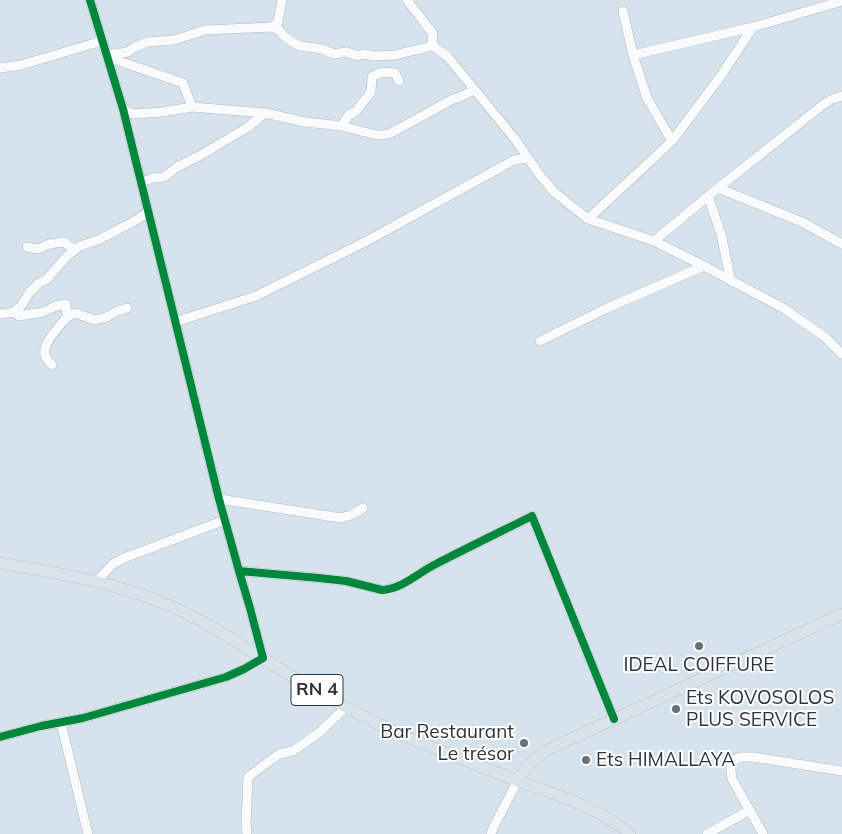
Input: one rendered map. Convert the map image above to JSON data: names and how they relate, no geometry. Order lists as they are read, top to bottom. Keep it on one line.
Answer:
{"streets":{"main road":["RN 4"]},"places":["IDEAL COIFFURE","Ets KOVOSOLOS PLUS SERVICE","Bar Restaurant Le trésor","Ets HIMALLAYA"]}
